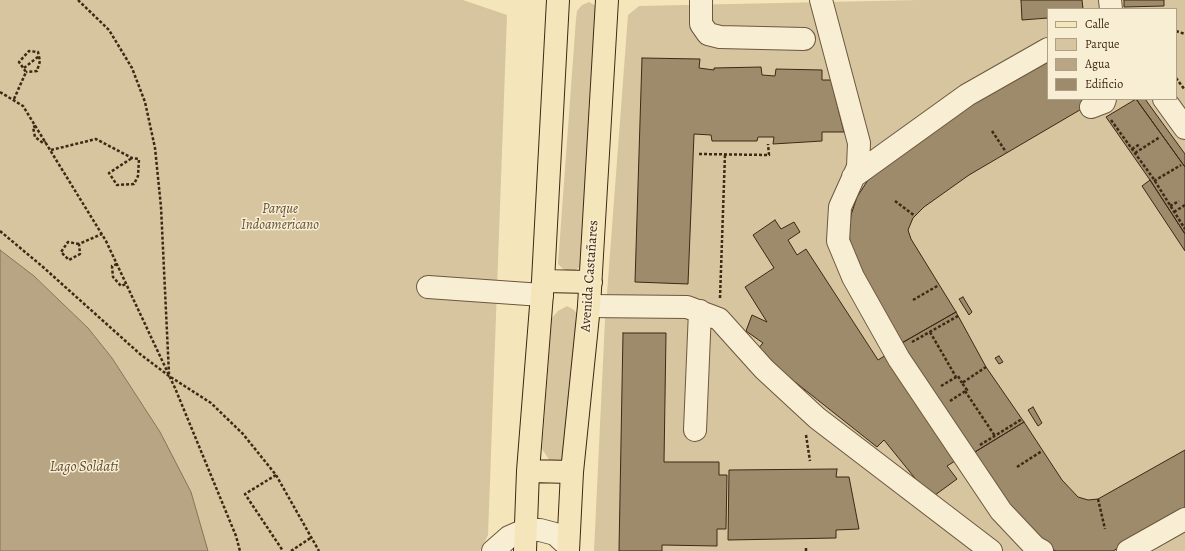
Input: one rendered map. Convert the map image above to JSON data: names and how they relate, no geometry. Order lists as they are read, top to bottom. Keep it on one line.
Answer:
{"streets":{"main road":["Avenida Castañares"]},"water":["Lago Soldati"],"parks":["Parque Indoamericano"],"legend":["Calle","Parque","Agua","Edificio"]}
